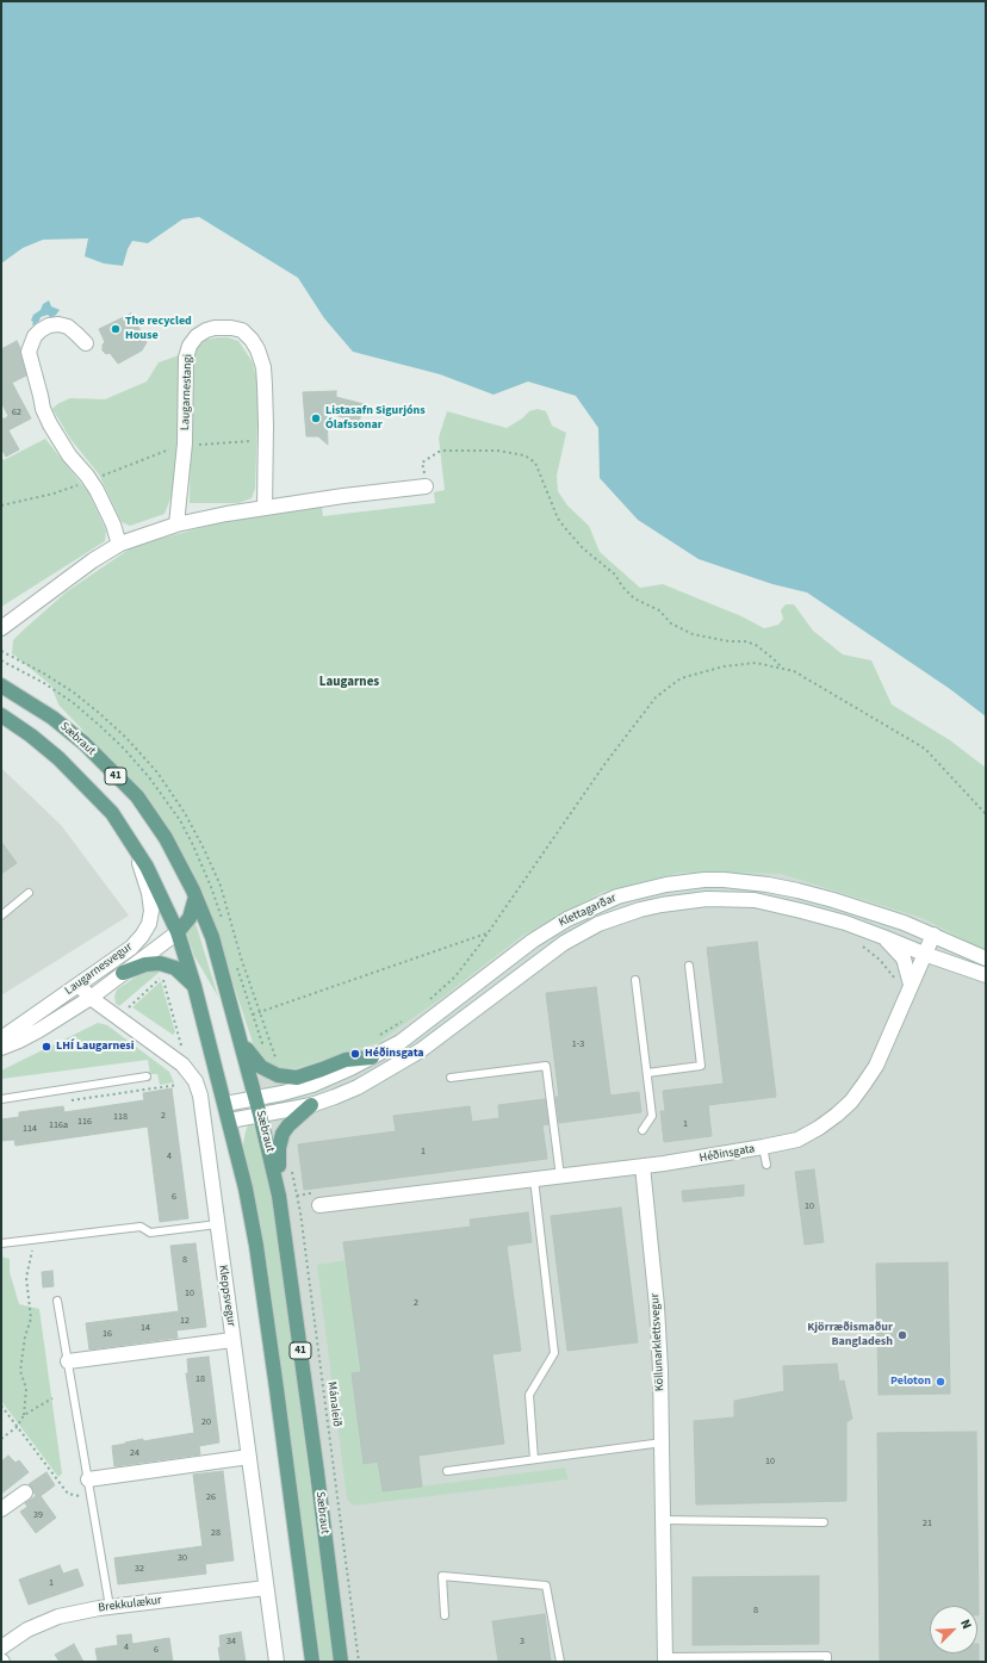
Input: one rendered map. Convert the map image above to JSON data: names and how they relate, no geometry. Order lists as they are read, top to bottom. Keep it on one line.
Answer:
{"streets":{"main road":["Sæbraut","41"],"street":["Laugarnestangi","Klettagarðar","Laugarnesvegur","Héðinsgata","Kleppsvegur","Köllunarklettsvegur","Brekkulækur"],"path":["Mánaleið"]},"crossings":[["Sæbraut","Klettagarðar"],["41","Klettagarðar"],["41","Laugarnesvegur"],["Klettagarðar","Héðinsgata"],["Laugarnesvegur","Kleppsvegur"],["Héðinsgata","Köllunarklettsvegur"],["Kleppsvegur","Brekkulækur"]],"districts":["Laugarnes"],"places":["The recycled House","Listasafn Sigurjóns Ólafssonar","LHÍ Laugarnesi","Héðinsgata","Kjörræðismaður Bangladesh","Peloton"],"house_numbers":["62","1-3","2","118","116","1","116a","114","1","4","6","10","8","10","2","12","14","16","18","20","24","10","26","39","21","28","30","32","1","8","34","3","4","6"],"north":"top right"}
